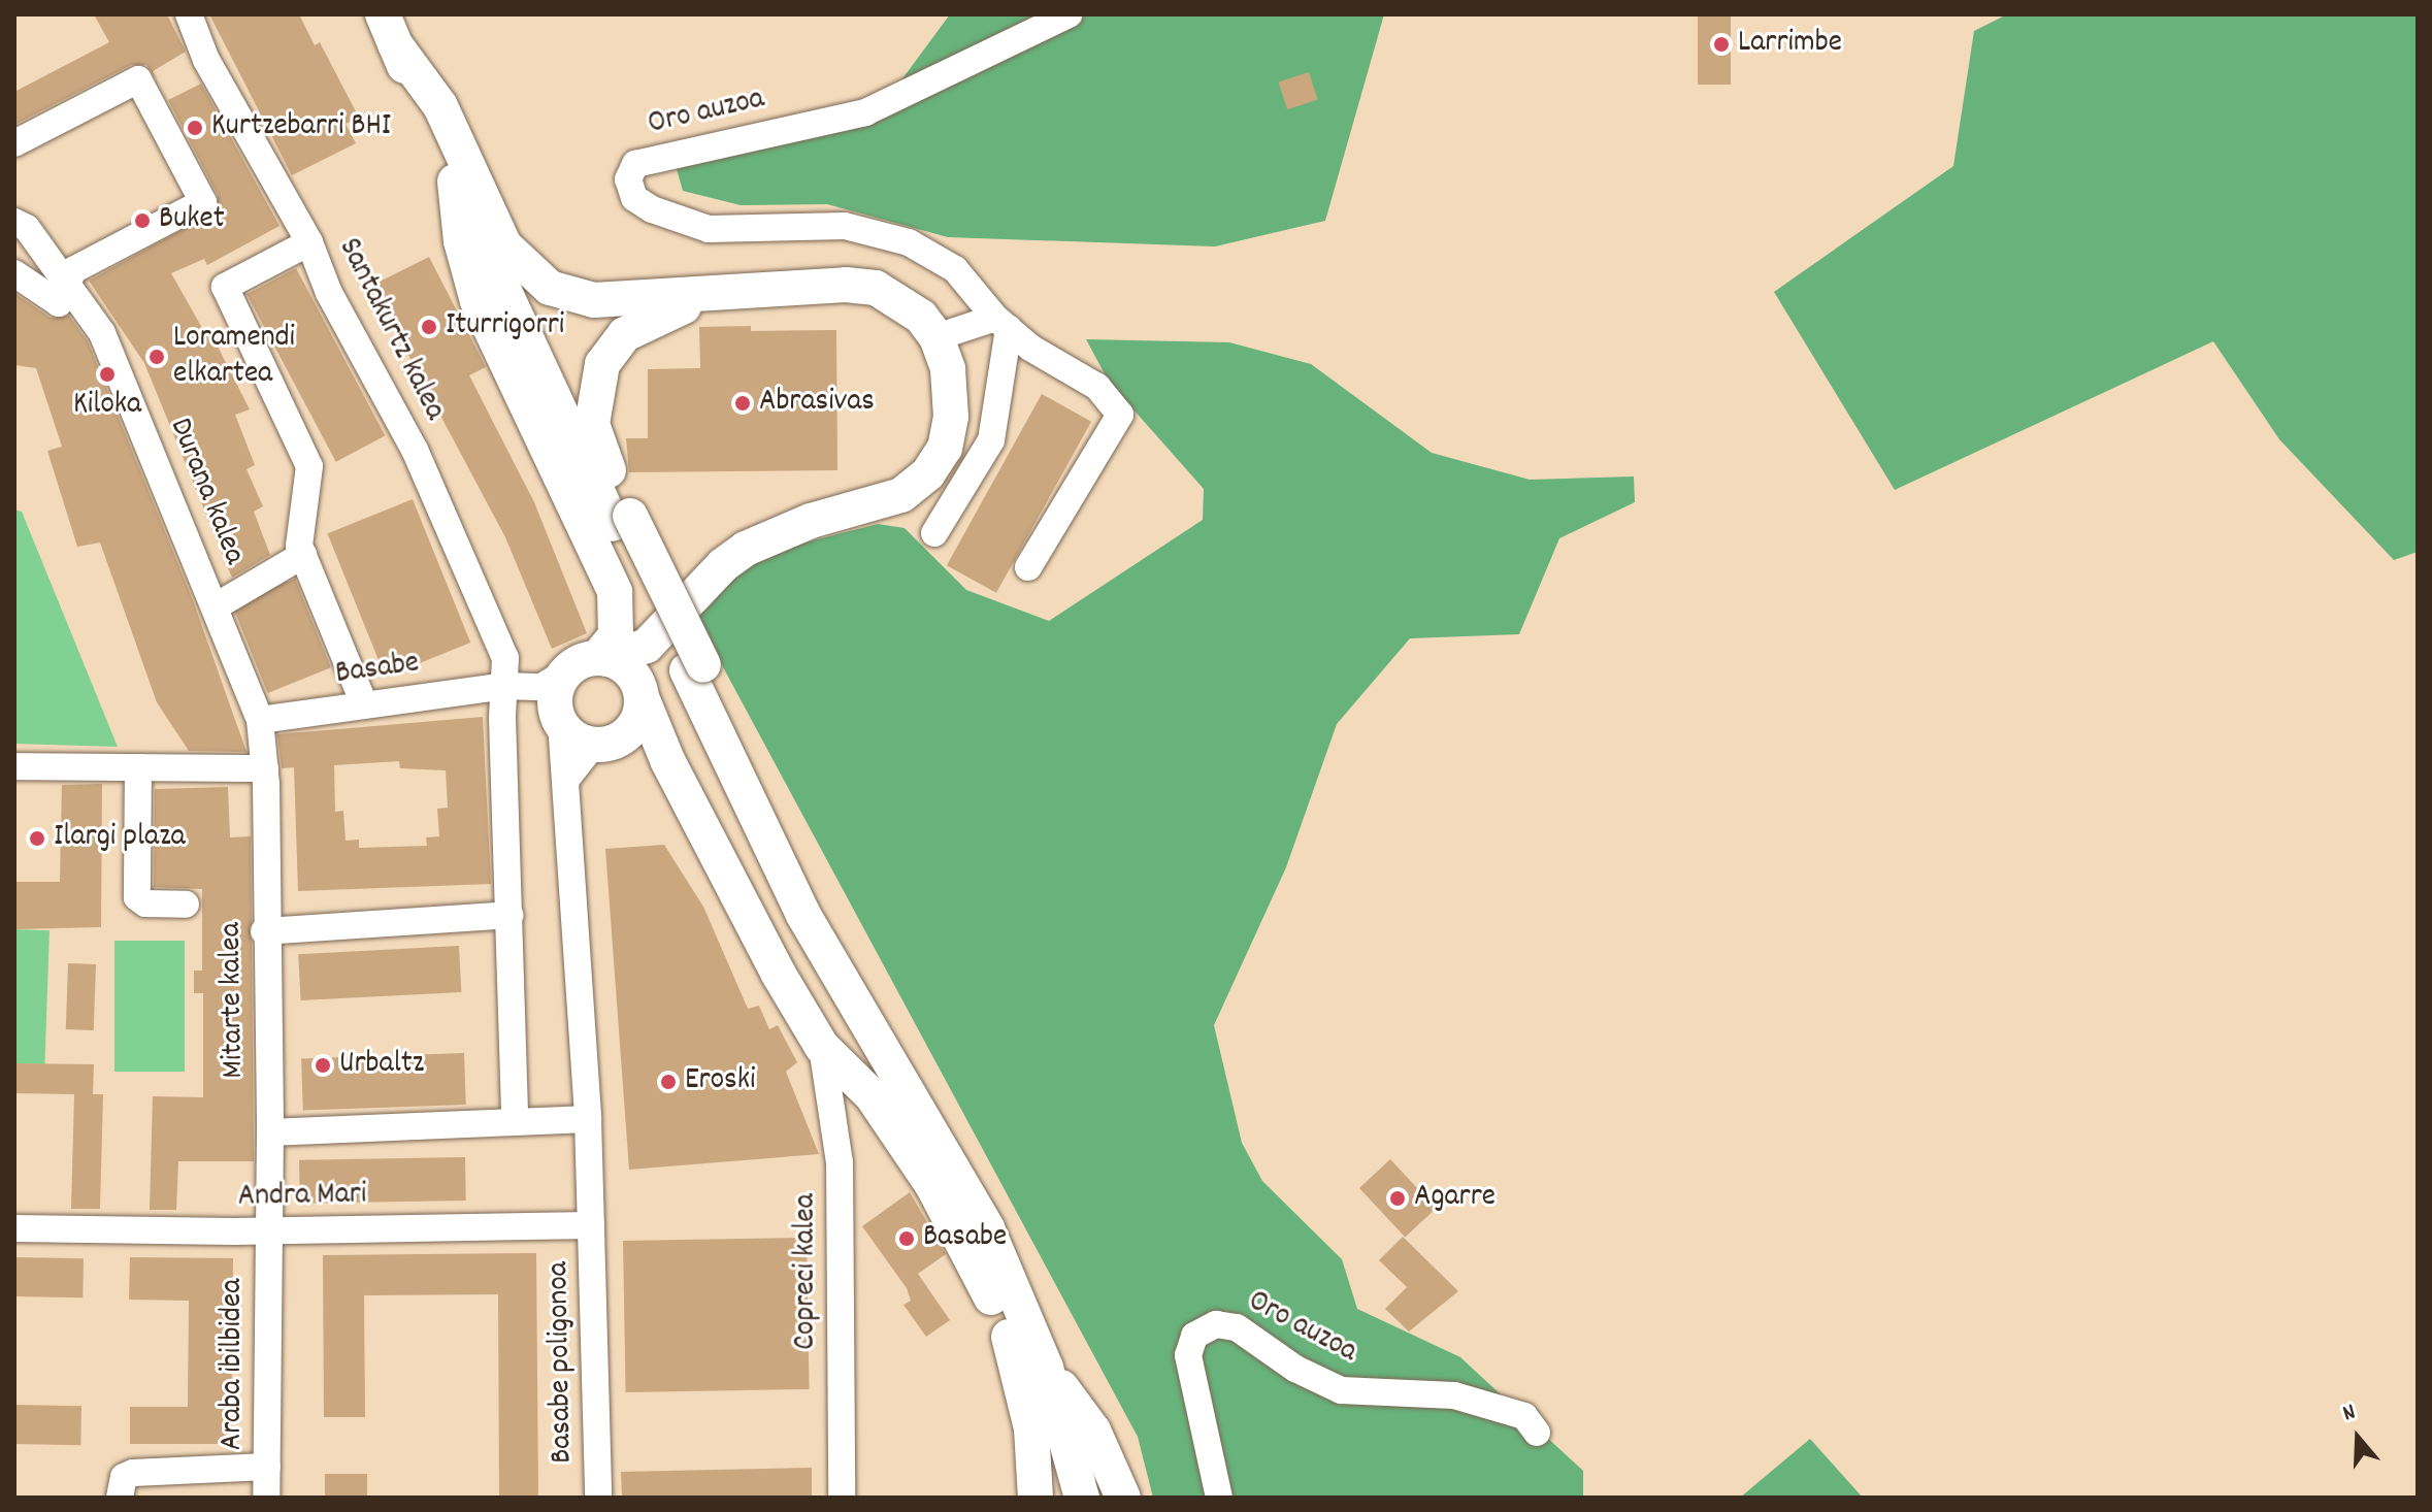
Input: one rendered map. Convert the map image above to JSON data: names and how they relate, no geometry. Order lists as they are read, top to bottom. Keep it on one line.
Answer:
{"streets":{"street":["Oro auzoa","Santakurtz kalea","Durana kalea","Basabe","Mitarte kalea","Andra Mari","Copreci kalea","Basabe poligonoa","Araba ibilbidea"]},"crossings":[["Santakurtz kalea","Basabe"],["Durana kalea","Basabe"],["Durana kalea","Mitarte kalea"],["Basabe","Basabe poligonoa"],["Mitarte kalea","Andra Mari"],["Mitarte kalea","Araba ibilbidea"],["Andra Mari","Basabe poligonoa"],["Andra Mari","Araba ibilbidea"]],"places":["Larrimbe","Kurtzebarri BHI","Buket","Iturrigorri","Loramendi elkartea","Kiloka","Abrasivas","Ilargi plaza","Urbaltz","Eroski","Agarre","Basabe"],"north":"top"}
